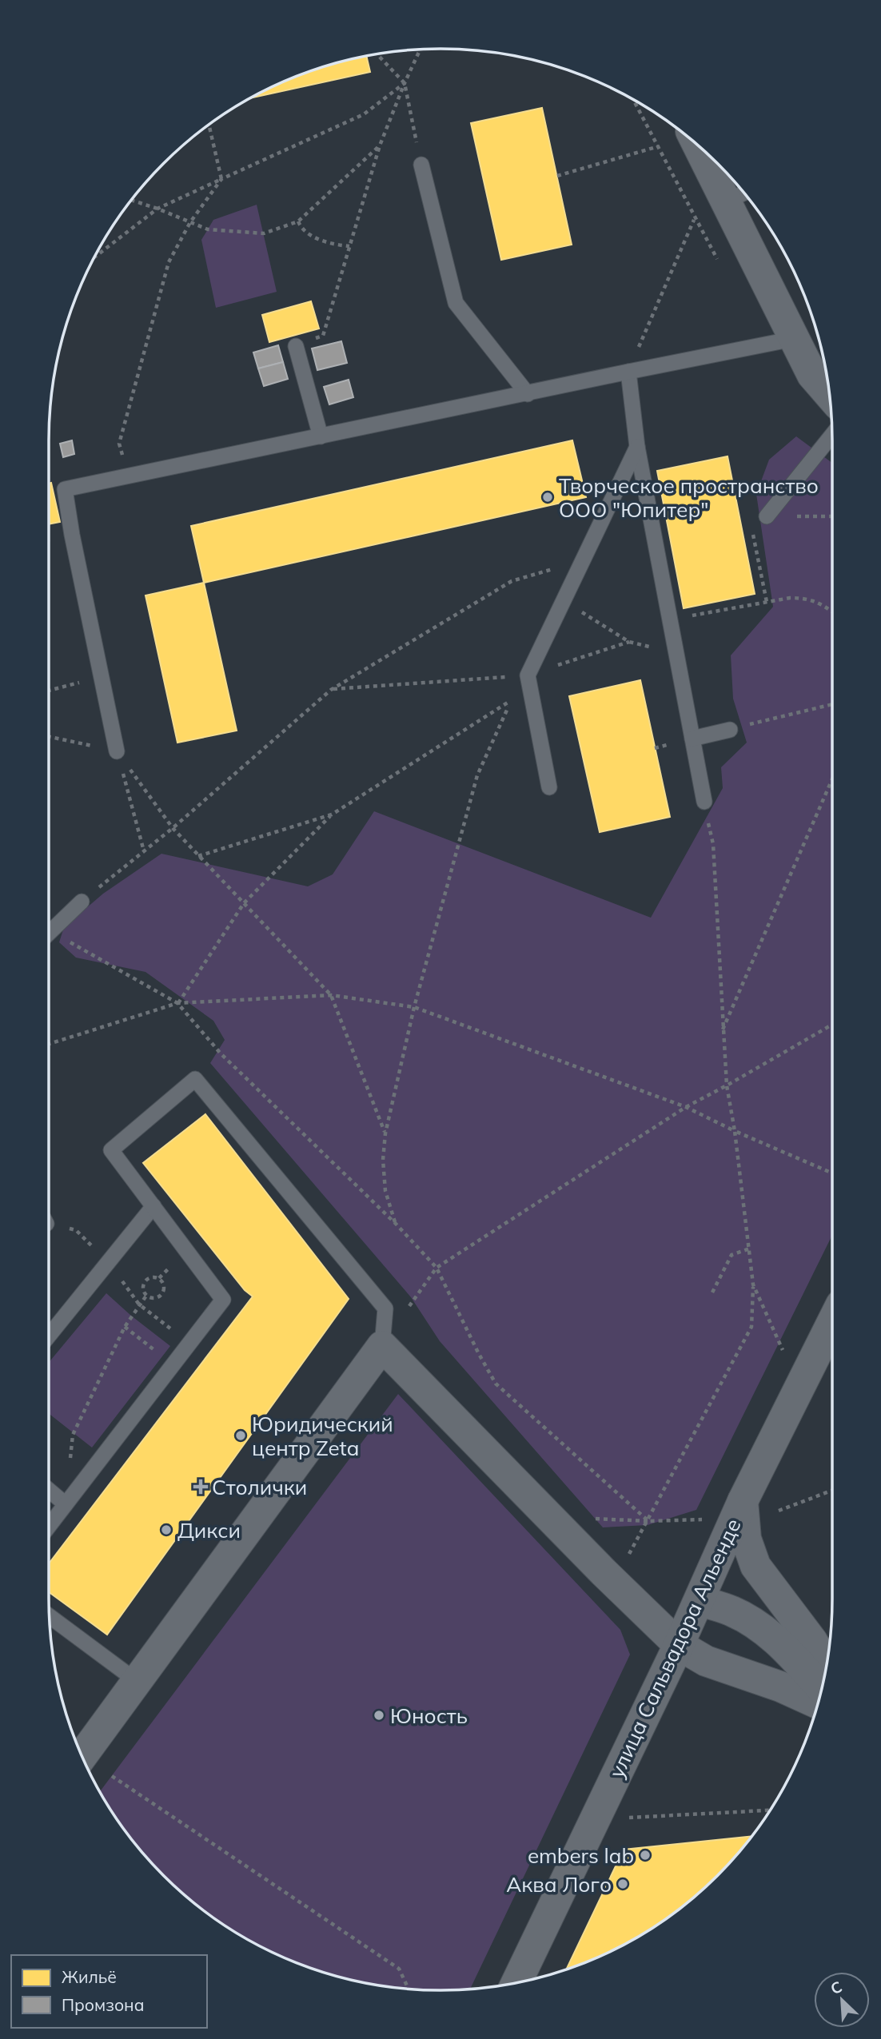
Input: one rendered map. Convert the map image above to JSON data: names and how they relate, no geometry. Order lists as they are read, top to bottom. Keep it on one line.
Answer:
{"streets":{"street":["улица Сальвадора Альенде"]},"places":{"other":["Творческое пространство ООО \"Юпитер\"","Юридический центр Zeta","Дикси","Юность","embers lab","Аква Лого"],"health":["Столички"]},"legend":["Жильё","Промзона"],"north":"top left"}
